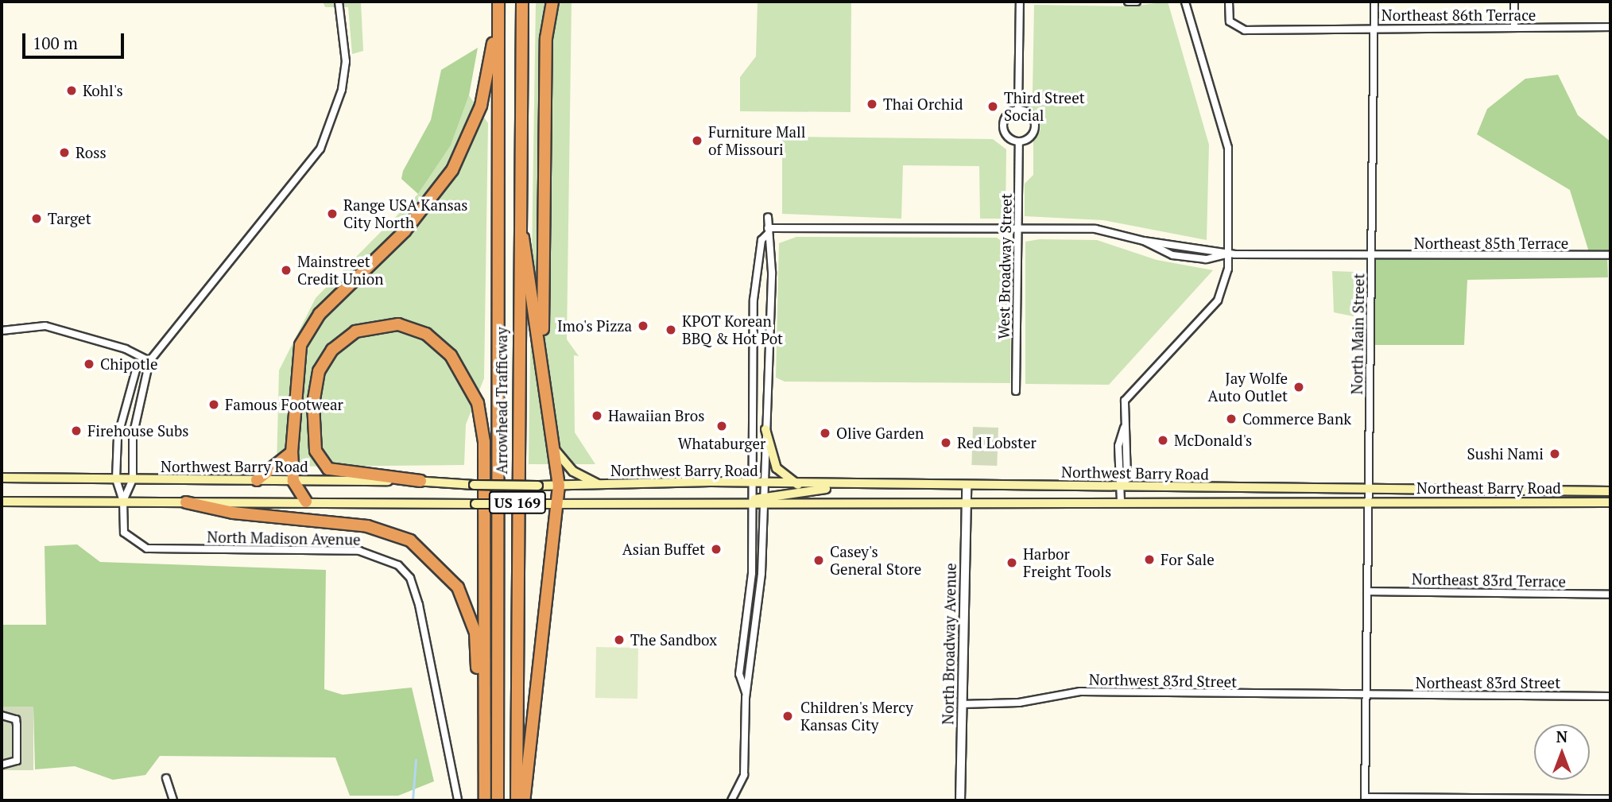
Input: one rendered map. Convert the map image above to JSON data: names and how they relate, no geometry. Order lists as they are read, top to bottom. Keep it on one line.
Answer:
{"streets":{"highway":["Arrowhead Trafficway","US 169"],"main road":["Northwest Barry Road","Northeast Barry Road"],"street":["Northeast 86th Terrace","Northeast 85th Terrace","West Broadway Street","North Main Street","North Madison Avenue","Northeast 83rd Terrace","North Broadway Avenue","Northwest 83rd Street","Northeast 83rd Street"]},"crossings":[["Northeast 86th Terrace","North Main Street"],["Northeast 85th Terrace","West Broadway Street"],["Northeast 85th Terrace","North Main Street"],["North Main Street","Northwest Barry Road"],["North Main Street","Northeast Barry Road"],["North Main Street","Northeast 83rd Terrace"],["North Main Street","Northwest 83rd Street"],["North Main Street","Northeast 83rd Street"],["Northwest Barry Road","Northeast Barry Road"],["Northwest Barry Road","North Madison Avenue"],["Northwest Barry Road","North Broadway Avenue"],["North Broadway Avenue","Northwest 83rd Street"],["Northwest 83rd Street","Northeast 83rd Street"]],"places":["Kohl's","Thai Orchid","Third Street Social","Furniture Mall of Missouri","Ross","Range USA Kansas City North","Target","Mainstreet Credit Union","Imo's Pizza","KPOT Korean BBQ & Hot Pot","Chipotle","Jay Wolfe Auto Outlet","Famous Footwear","Hawaiian Bros","Commerce Bank","Whataburger","Firehouse Subs","Olive Garden","McDonald's","Red Lobster","Sushi Nami","Asian Buffet","For Sale","Casey's General Store","Harbor Freight Tools","The Sandbox","Children's Mercy Kansas City"],"scale_bar":"100 m","north":"top"}
